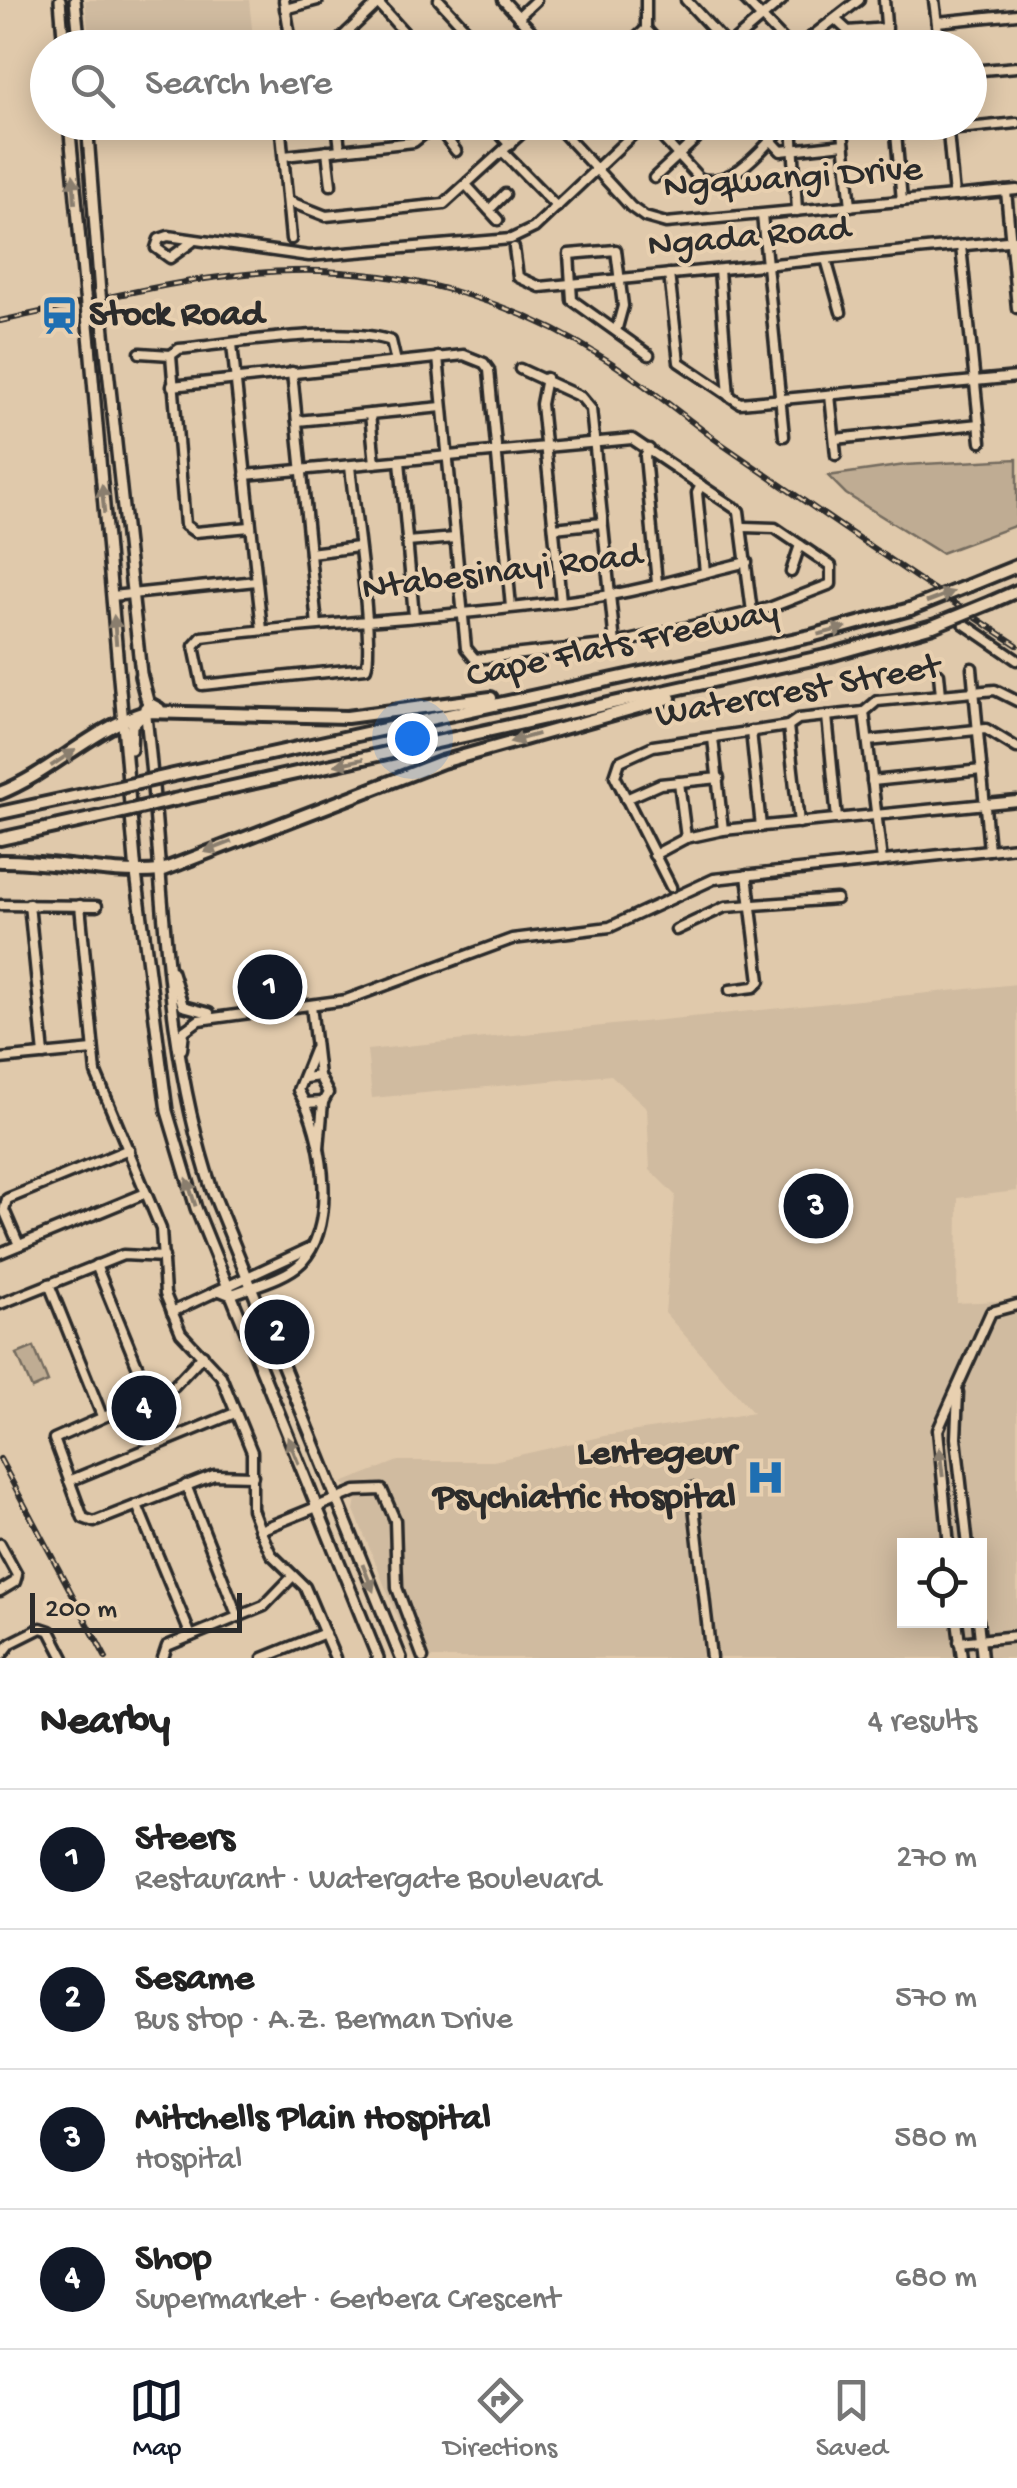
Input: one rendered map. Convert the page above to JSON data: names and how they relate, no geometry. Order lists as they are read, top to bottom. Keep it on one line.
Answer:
{"streets":{"highway":["Cape Flats Freeway"],"street":["Ngqwangi Drive","Ngada Road","Ntabesinayi Road","Watercrest Street"]},"places":{"station":["Stock Road"],"hospital":["Lentegeur Psychiatric Hospital"]},"scale_bar":"200 m","page":{"search":"Search here","pins":["1","3","2","4"],"scale":"200 m","heading":["Nearby","4 results"],"list":[{"mark":"1","name":"Steers","note":"Restaurant · Watergate Boulevard","value":"270 m"},{"mark":"2","name":"Sesame","note":"Bus stop · A.Z. Berman Drive","value":"570 m"},{"mark":"3","name":"Mitchells Plain Hospital","note":"Hospital","value":"580 m"},{"mark":"4","name":"Shop","note":"Supermarket · Gerbera Crescent","value":"680 m"}],"nav":["Map","Directions","Saved"]}}
